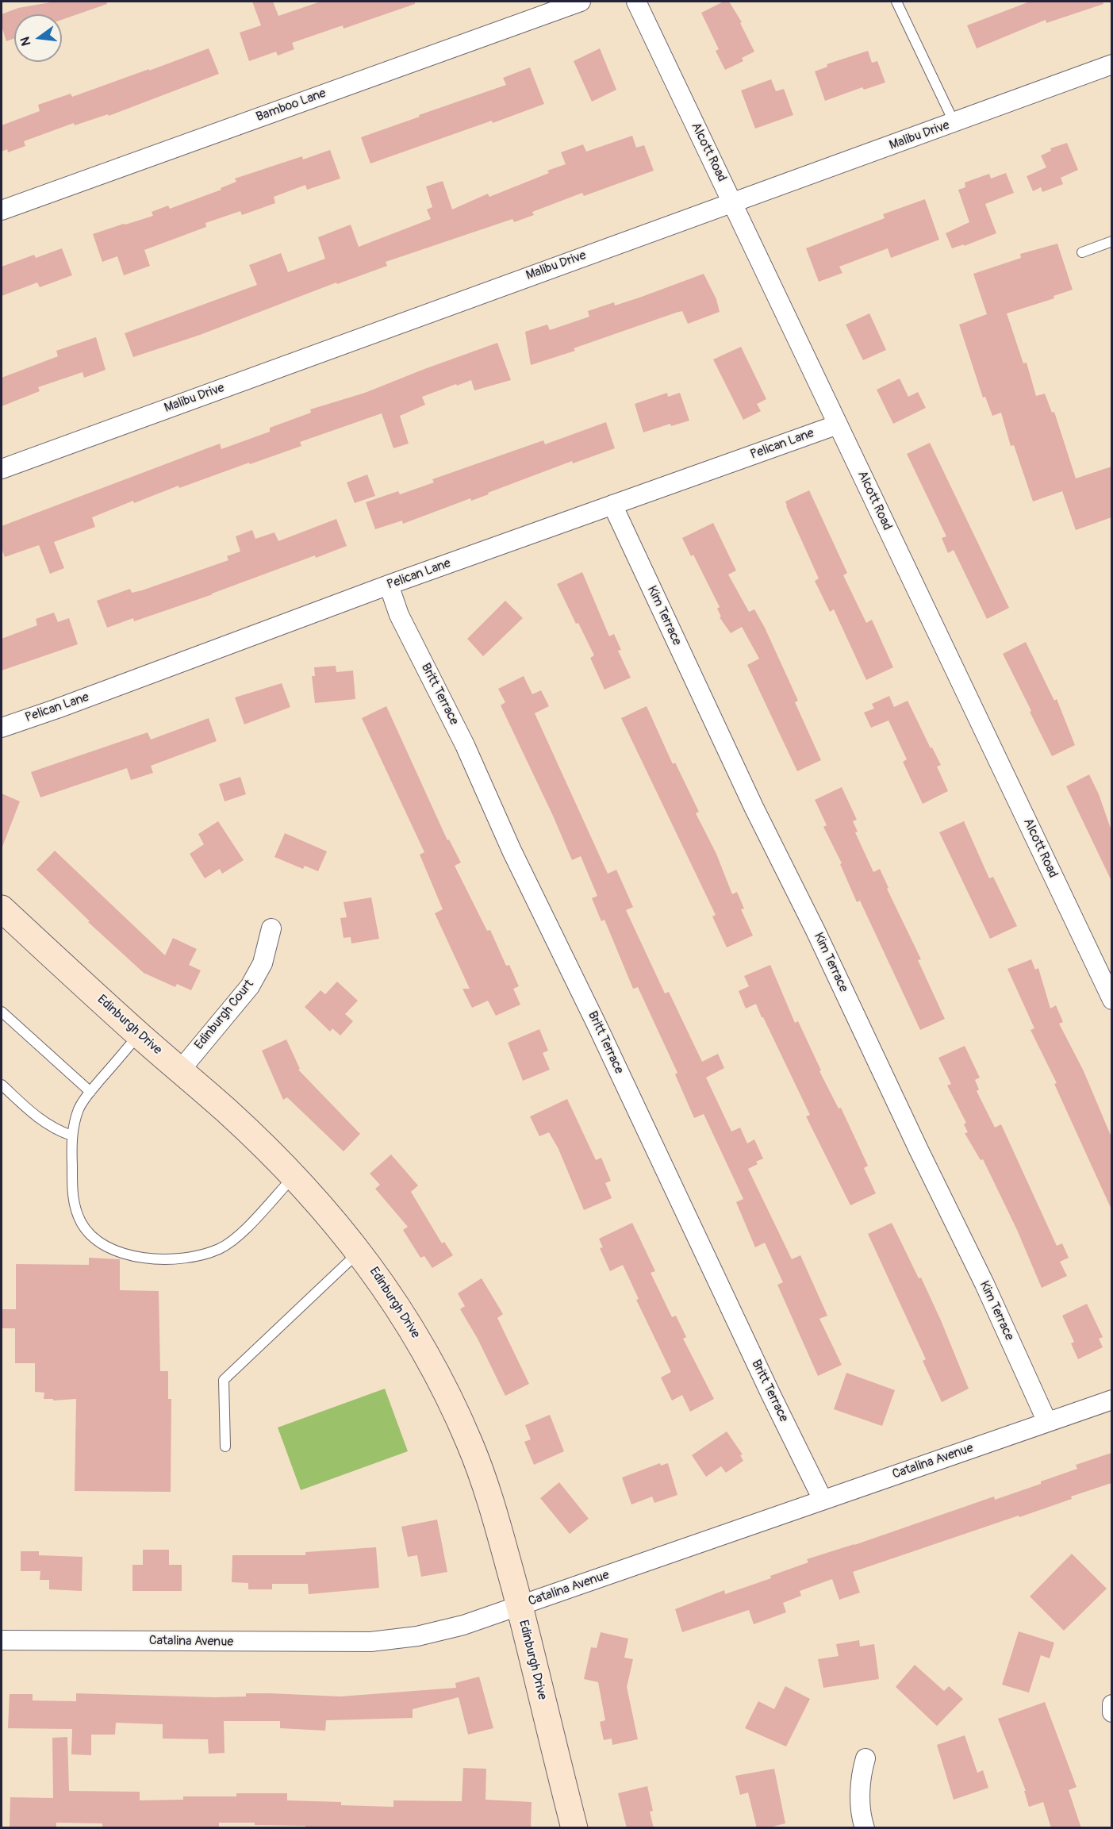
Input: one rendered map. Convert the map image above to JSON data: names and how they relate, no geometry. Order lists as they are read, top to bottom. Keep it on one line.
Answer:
{"streets":{"street":["Bamboo Lane","Malibu Drive","Alcott Road","Pelican Lane","Kim Terrace","Britt Terrace","Edinburgh Court","Edinburgh Drive","Catalina Avenue"]},"crossings":[["Malibu Drive","Alcott Road"],["Alcott Road","Pelican Lane"],["Pelican Lane","Kim Terrace"],["Pelican Lane","Britt Terrace"],["Kim Terrace","Catalina Avenue"],["Britt Terrace","Catalina Avenue"],["Edinburgh Court","Edinburgh Drive"],["Edinburgh Drive","Catalina Avenue"]],"north":"left"}
